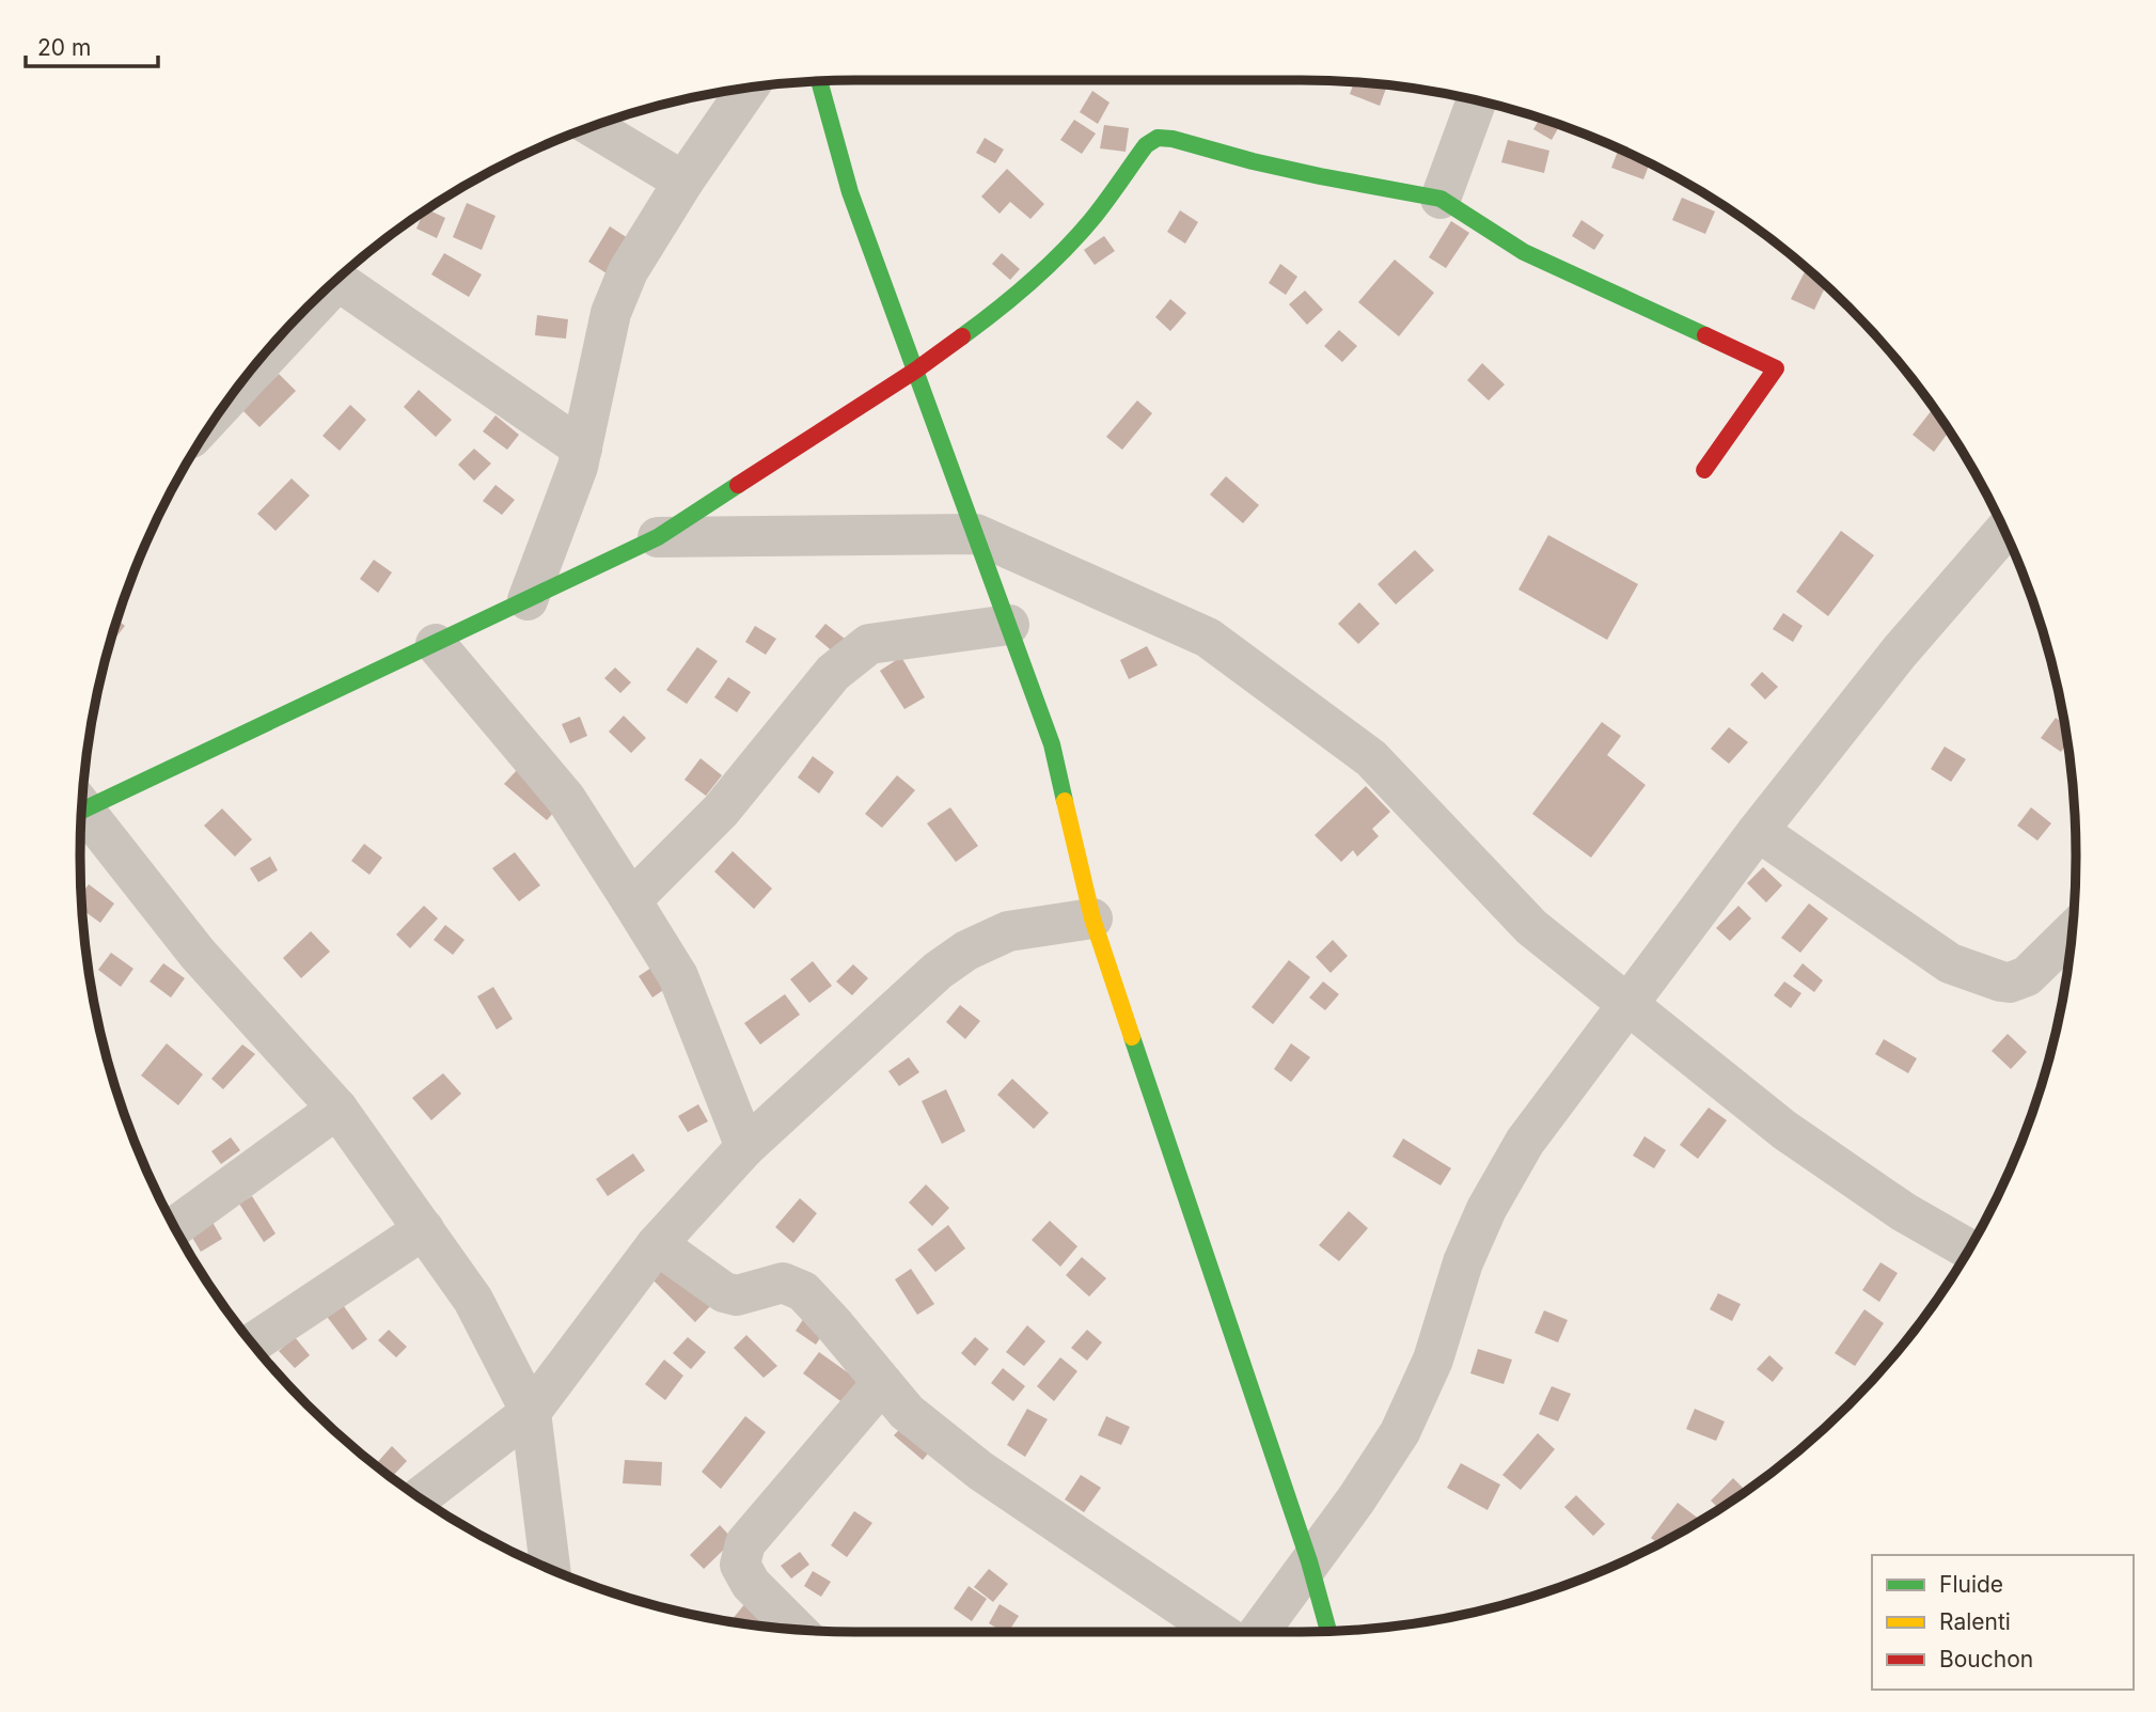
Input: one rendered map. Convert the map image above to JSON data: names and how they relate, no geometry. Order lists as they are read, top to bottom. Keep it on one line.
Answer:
{"legend":["Fluide","Ralenti","Bouchon"],"scale_bar":"20 m"}
